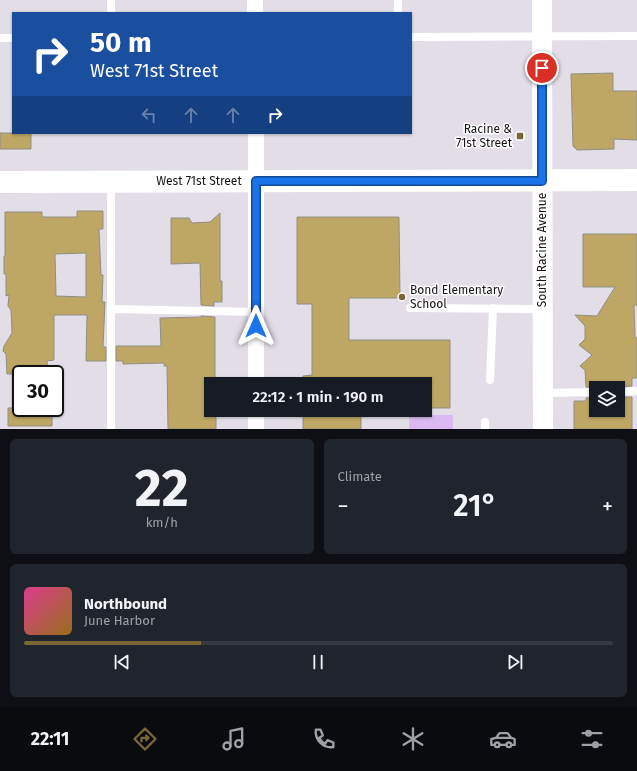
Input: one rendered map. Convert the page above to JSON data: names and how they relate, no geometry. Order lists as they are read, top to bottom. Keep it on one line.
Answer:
{"streets":{"main road":["West 71st Street"],"street":["South Racine Avenue"]},"crossings":[["West 71st Street","South Racine Avenue"]],"places":{"transit":["Racine & 71st Street"],"other":["Bond Elementary School"]},"page":{"turn":["50 m","West 71st Street"],"limit":"30","trip":"22:12 · 1 min · 190 m","tile":[["22","km/h"],"Climate"],"heat":["−","21°","+"],"song":["Northbound","June Harbor"],"tabs":"22:11"}}
